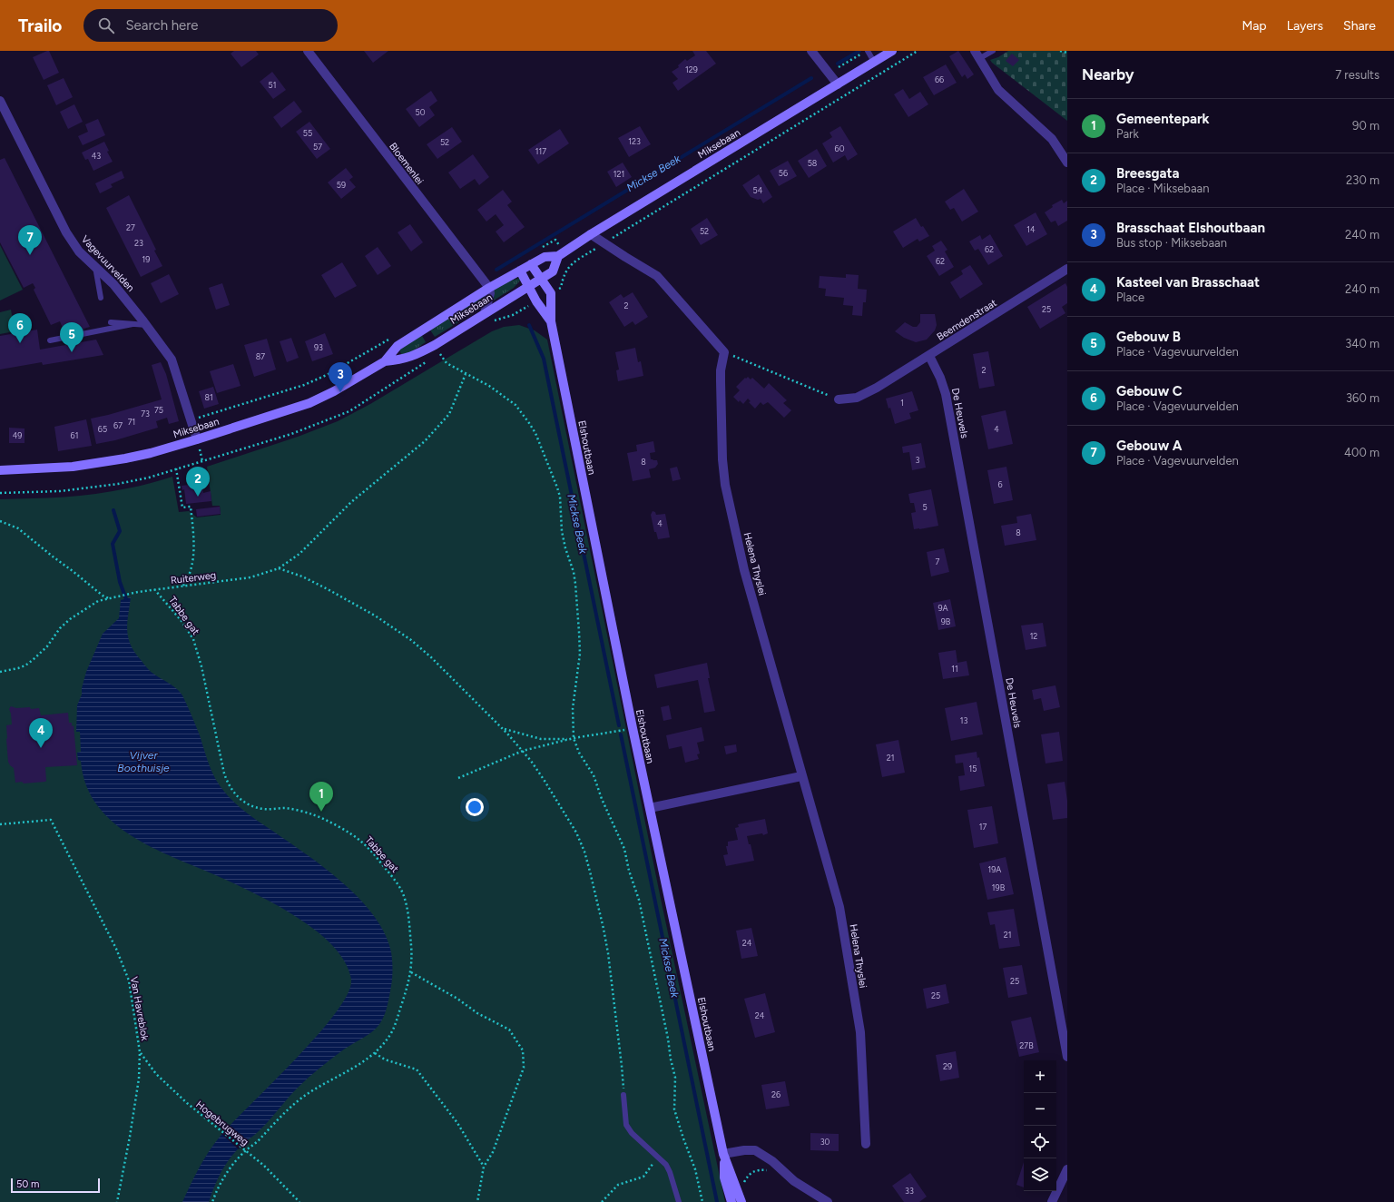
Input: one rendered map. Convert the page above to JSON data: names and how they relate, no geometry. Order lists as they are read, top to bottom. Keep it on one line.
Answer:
{"streets":{"main road":["Miksebaan","Elshoutbaan"],"street":["Bloemenlei","Vagevuurvelden","Beemdenstraat","De Heuvels","Helena Thyslei"],"path":["Ruiterweg","Tabbe gat","Van Havreblok","Hogebrugweg"]},"crossings":[["Miksebaan","Bloemenlei"],["Miksebaan","Vagevuurvelden"],["Miksebaan","Elshoutbaan"],["Beemdenstraat","De Heuvels"],["Ruiterweg","Tabbe gat"],["Tabbe gat","Hogebrugweg"],["Van Havreblok","Hogebrugweg"]],"water":["Mickse Beek","Vijver Boothuisje"],"house_numbers":["129","66","51","50","55","123","52","57","60","117","43","58","56","121","59","54","27","14","52","23","62","19","62","2","25","93","87","2","81","1","75","73","71","67","65","4","49","61","3","8","6","5","4","8","7","9A","9B","12","11","13","21","15","17","19A","19B","21","24","25","25","24","27B","29","26","30","33"],"scale_bar":"50 m","page":{"header":"Trailo","search":"Search here","nav":["Map","Layers","Share"],"heading":["Nearby","7 results"],"list":[{"mark":"1","name":"Gemeentepark","note":"Park","value":"90 m"},{"mark":"2","name":"Breesgata","note":"Place · Miksebaan","value":"230 m"},{"mark":"3","name":"Brasschaat Elshoutbaan","note":"Bus stop · Miksebaan","value":"240 m"},{"mark":"4","name":"Kasteel van Brasschaat","note":"Place","value":"240 m"},{"mark":"5","name":"Gebouw B","note":"Place · Vagevuurvelden","value":"340 m"},{"mark":"6","name":"Gebouw C","note":"Place · Vagevuurvelden","value":"360 m"},{"mark":"7","name":"Gebouw A","note":"Place · Vagevuurvelden","value":"400 m"}],"pins":["7","6","5","3","2","4","1"],"map_buttons":["+","−"],"scale":"50 m"}}
